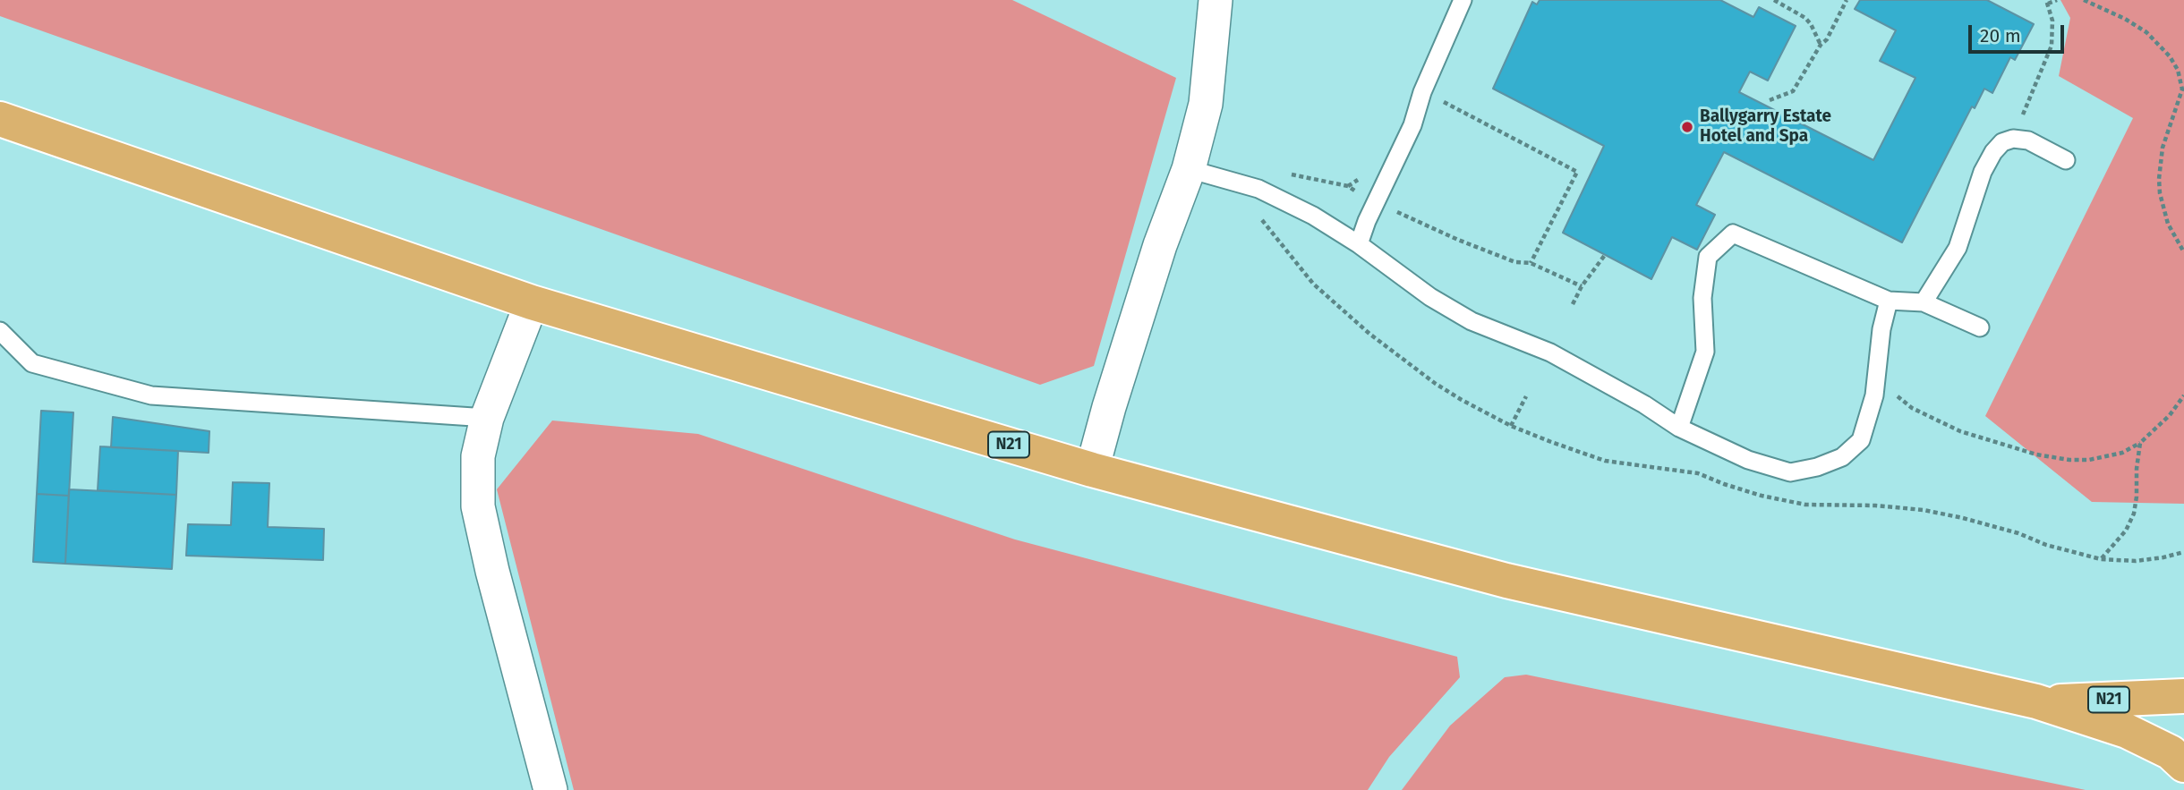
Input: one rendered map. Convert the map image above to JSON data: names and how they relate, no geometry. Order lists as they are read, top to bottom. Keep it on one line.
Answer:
{"streets":{"highway":["N21"]},"places":["Ballygarry Estate Hotel and Spa"],"scale_bar":"20 m"}
